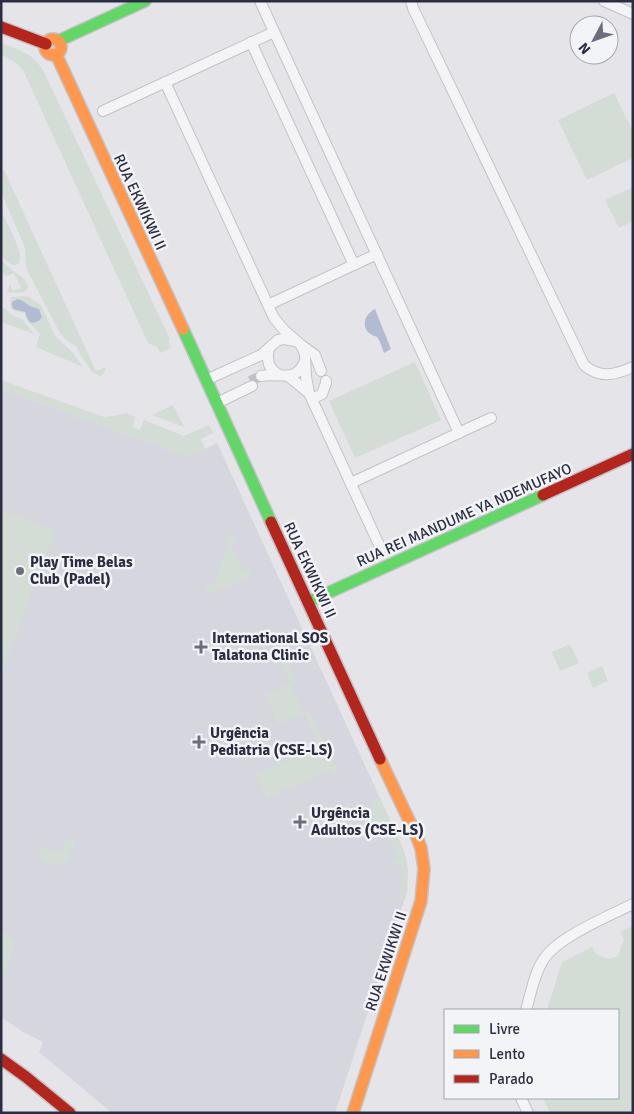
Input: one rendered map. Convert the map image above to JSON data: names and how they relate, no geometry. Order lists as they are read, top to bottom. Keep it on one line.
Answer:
{"streets":{"street":["RUA EKWIKWI II","RUA REI MANDUME YA NDEMUFAYO"]},"crossings":[["RUA EKWIKWI II","RUA REI MANDUME YA NDEMUFAYO"]],"places":{"other":["Play Time Belas Club (Padel)"],"health":["International SOS Talatona Clinic","Urgência Pediatria (CSE-LS)","Urgência Adultos (CSE-LS)"]},"legend":["Livre","Lento","Parado"],"north":"bottom left"}
